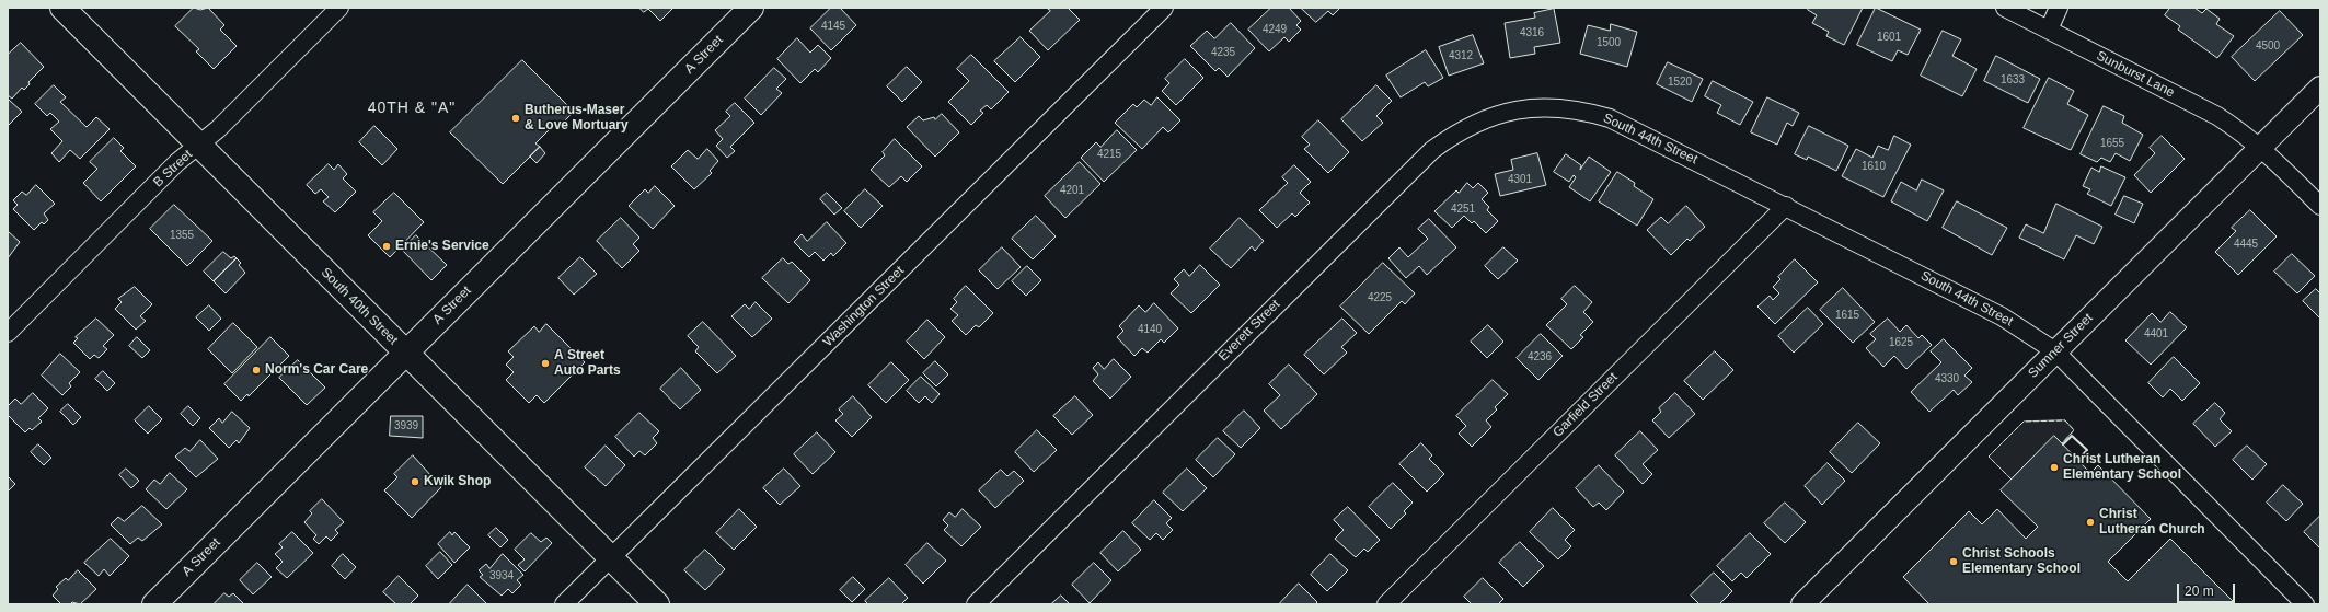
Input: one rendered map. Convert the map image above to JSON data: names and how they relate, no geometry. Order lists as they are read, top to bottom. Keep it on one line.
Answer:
{"streets":{"main road":["A Street","South 40th Street"],"street":["Sunburst Lane","South 44th Street","B Street","Washington Street","Everett Street","Sumner Street","Garfield Street"]},"crossings":[["A Street","South 40th Street"],["Sunburst Lane","Sumner Street"],["South 44th Street","Everett Street"],["South 44th Street","Sumner Street"],["South 44th Street","Garfield Street"],["B Street","South 40th Street"],["South 40th Street","Washington Street"]],"districts":["40TH & \"A\""],"places":["Butherus-Maser & Love Mortuary","Ernie's Service","A Street Auto Parts","Norm's Car Care","Christ Lutheran Elementary School","Kwik Shop","Christ Lutheran Church","Christ Schools Elementary School"],"house_numbers":["4145","4249","4316","1601","1500","4500","4235","4312","1633","1520","1655","4215","1610","4301","4201","4251","1355","4445","4225","1615","4140","4401","1625","4236","4330","3939","3934"],"scale_bar":"20 m"}
